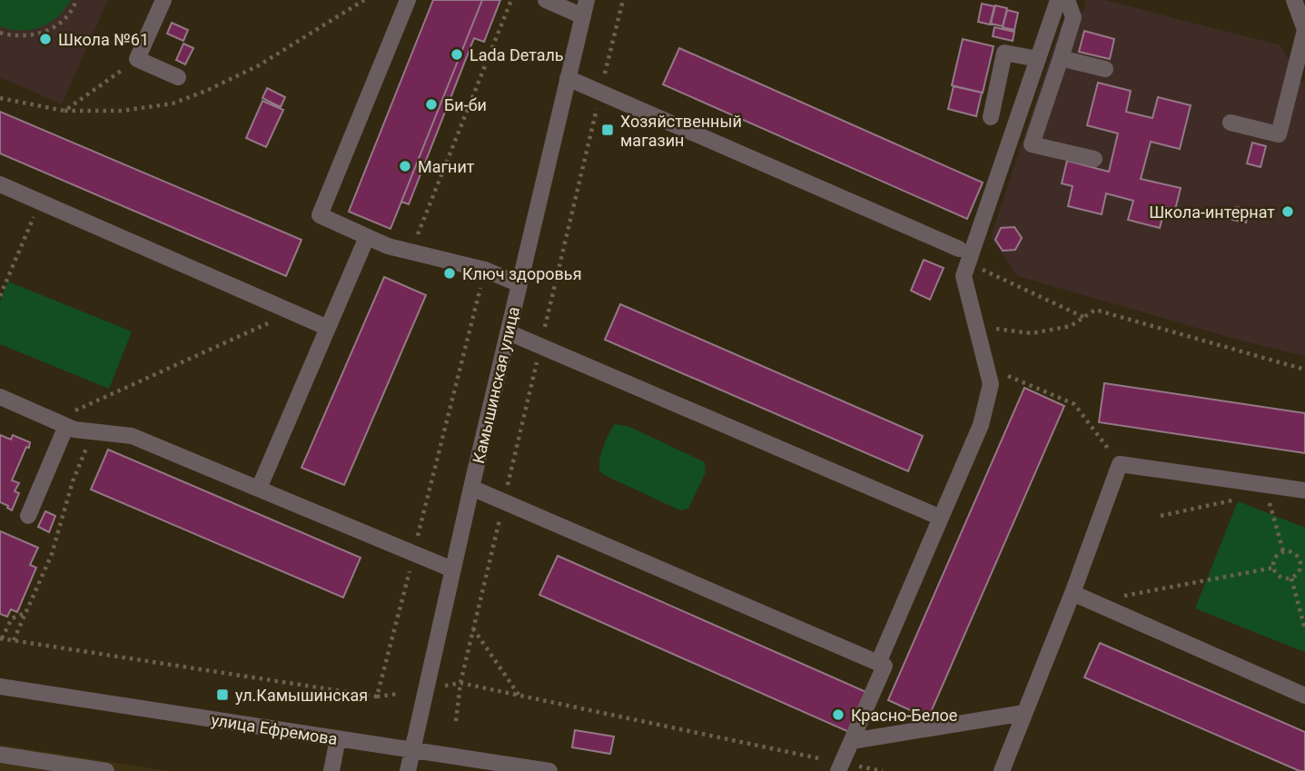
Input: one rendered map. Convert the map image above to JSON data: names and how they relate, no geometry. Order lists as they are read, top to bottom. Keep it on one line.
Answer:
{"streets":{"street":["Камышинская улица","улица Ефремова"]},"crossings":[["Камышинская улица","улица Ефремова"]],"places":{"other":["Школа №61","Lada Dеталь","Би-би","Магнит","Школа-интернат","Ключ здоровья","Красно-Белое"],"transit":["Хозяйственный магазин","ул.Камышинская"]}}
